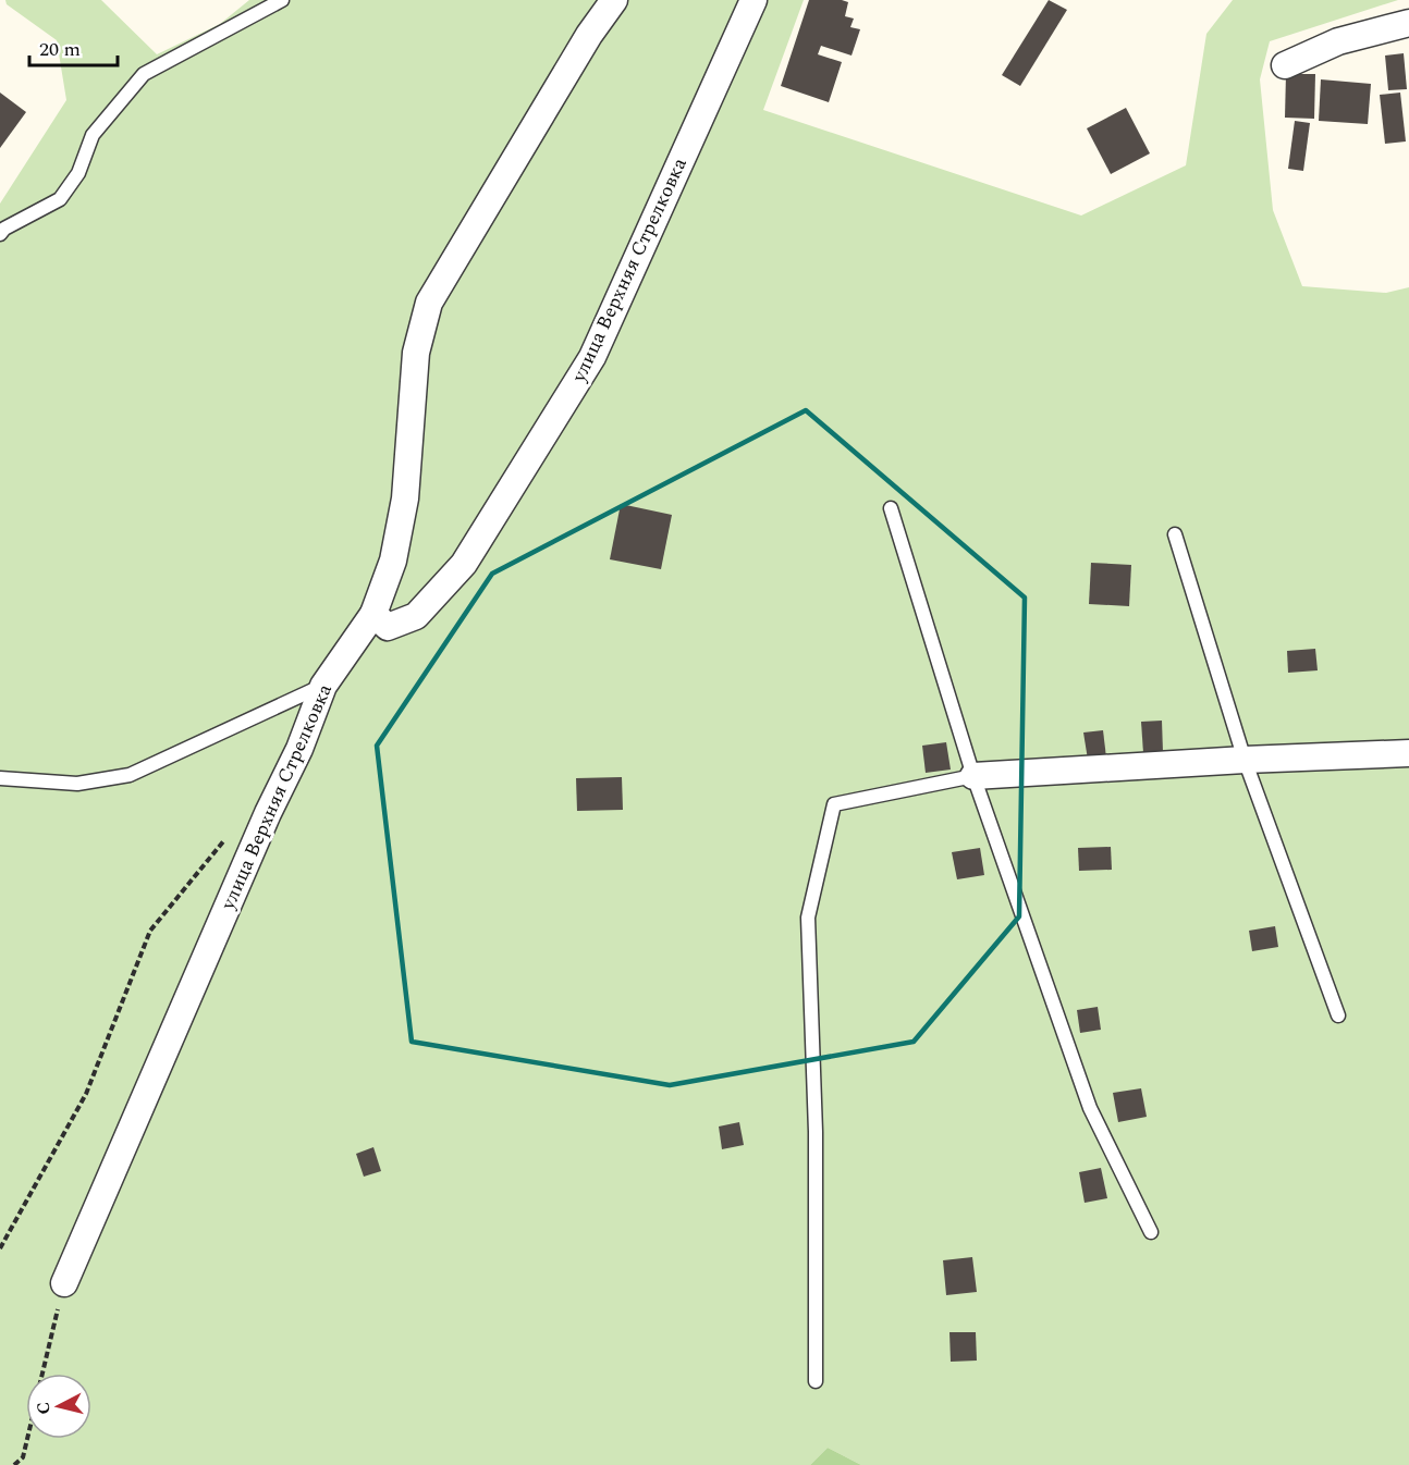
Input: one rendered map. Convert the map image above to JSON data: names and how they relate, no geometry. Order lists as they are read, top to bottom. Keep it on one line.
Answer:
{"streets":{"street":["улица Верхняя Стрелковка"]},"scale_bar":"20 m","north":"left"}
